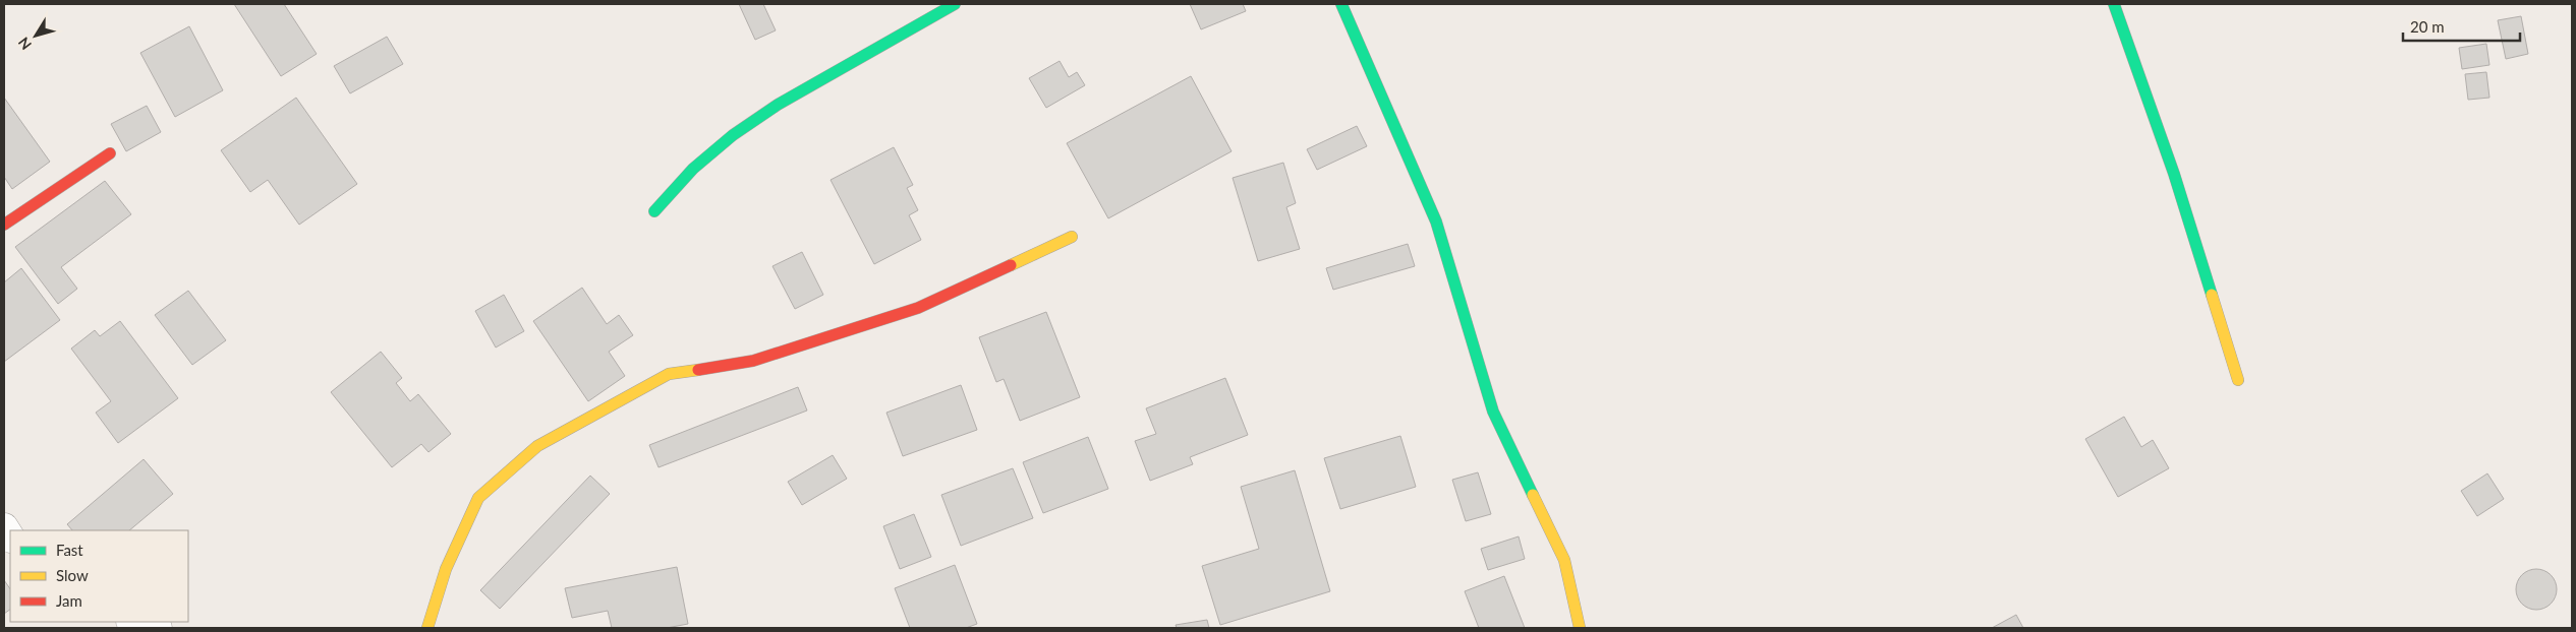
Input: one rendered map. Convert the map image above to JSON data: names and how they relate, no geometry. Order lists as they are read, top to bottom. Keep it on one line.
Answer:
{"legend":["Fast","Slow","Jam"],"scale_bar":"20 m","north":"bottom left"}
